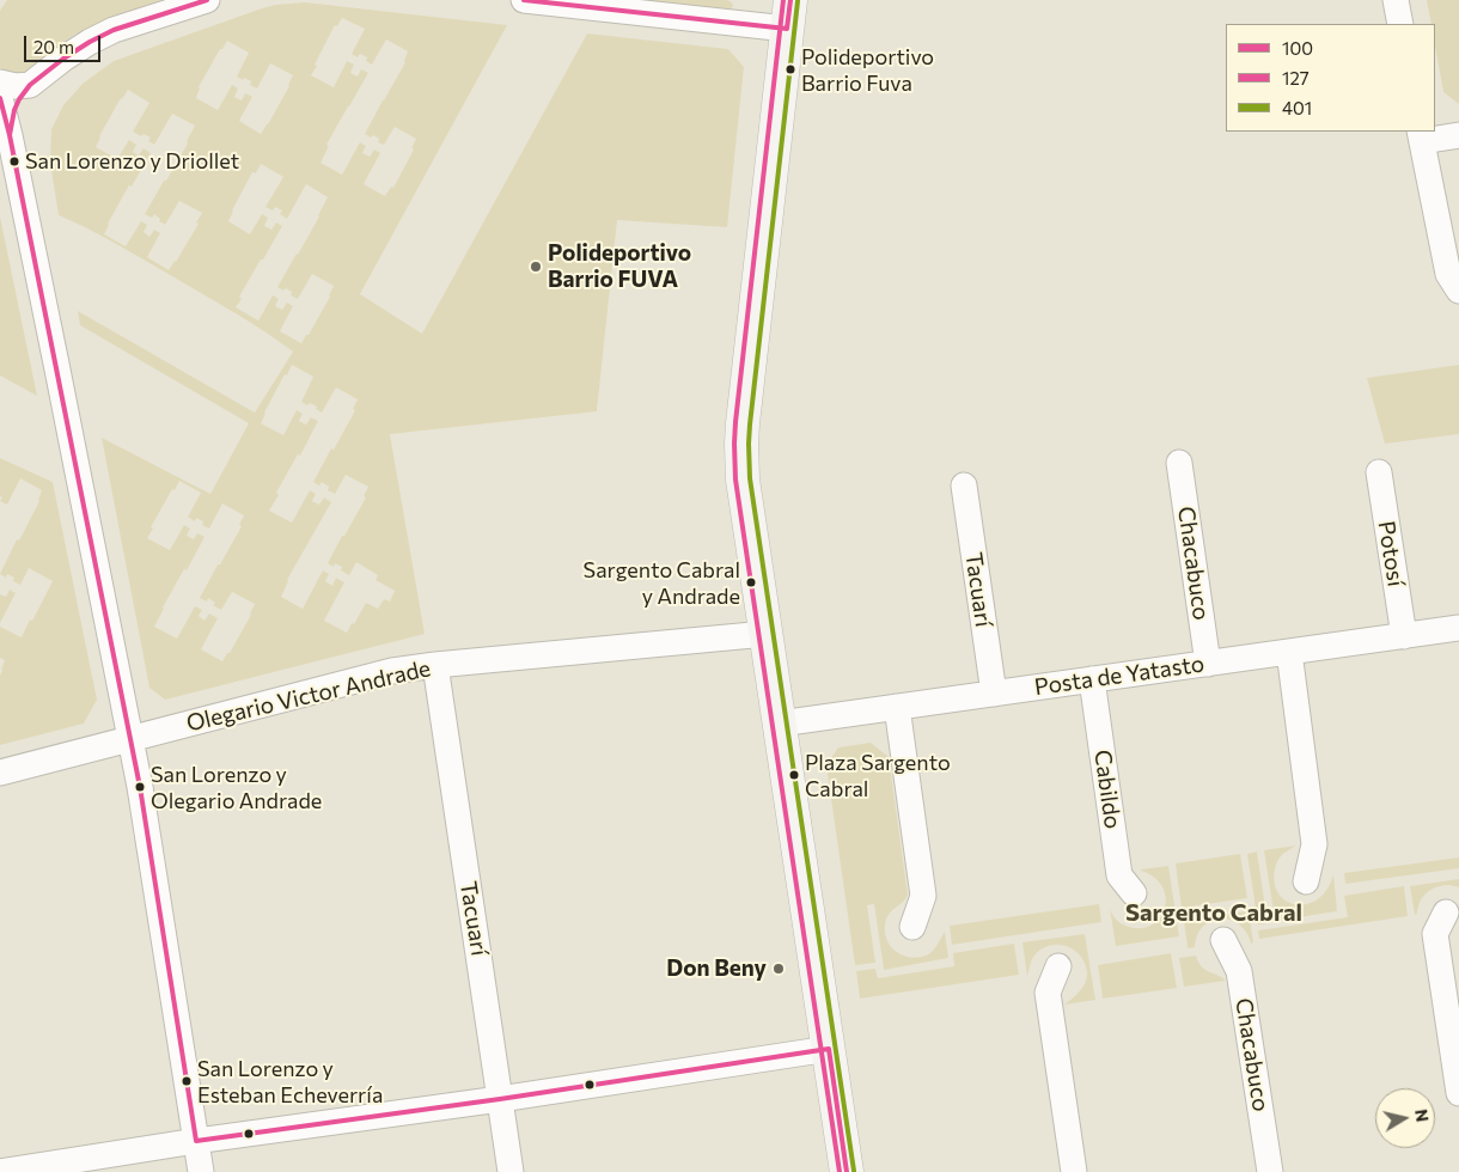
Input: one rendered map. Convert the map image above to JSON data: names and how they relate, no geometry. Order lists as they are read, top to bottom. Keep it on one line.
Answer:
{"streets":{"street":["Potosí","Chacabuco","Tacuarí","Posta de Yatasto","Olegario Victor Andrade","Cabildo"]},"crossings":[["Potosí","Posta de Yatasto"],["Chacabuco","Posta de Yatasto"],["Tacuarí","Posta de Yatasto"],["Tacuarí","Olegario Victor Andrade"],["Posta de Yatasto","Cabildo"]],"districts":["Sargento Cabral"],"places":["Polideportivo Barrio Fuva","San Lorenzo y Driollet","Polideportivo Barrio FUVA","Sargento Cabral y Andrade","Plaza Sargento Cabral","San Lorenzo y Olegario Andrade","Don Beny","San Lorenzo y Esteban Echeverría"],"lines":["transit line 100","transit line 127","transit line 401"],"legend":["100","127","401"],"scale_bar":"20 m","north":"right"}
